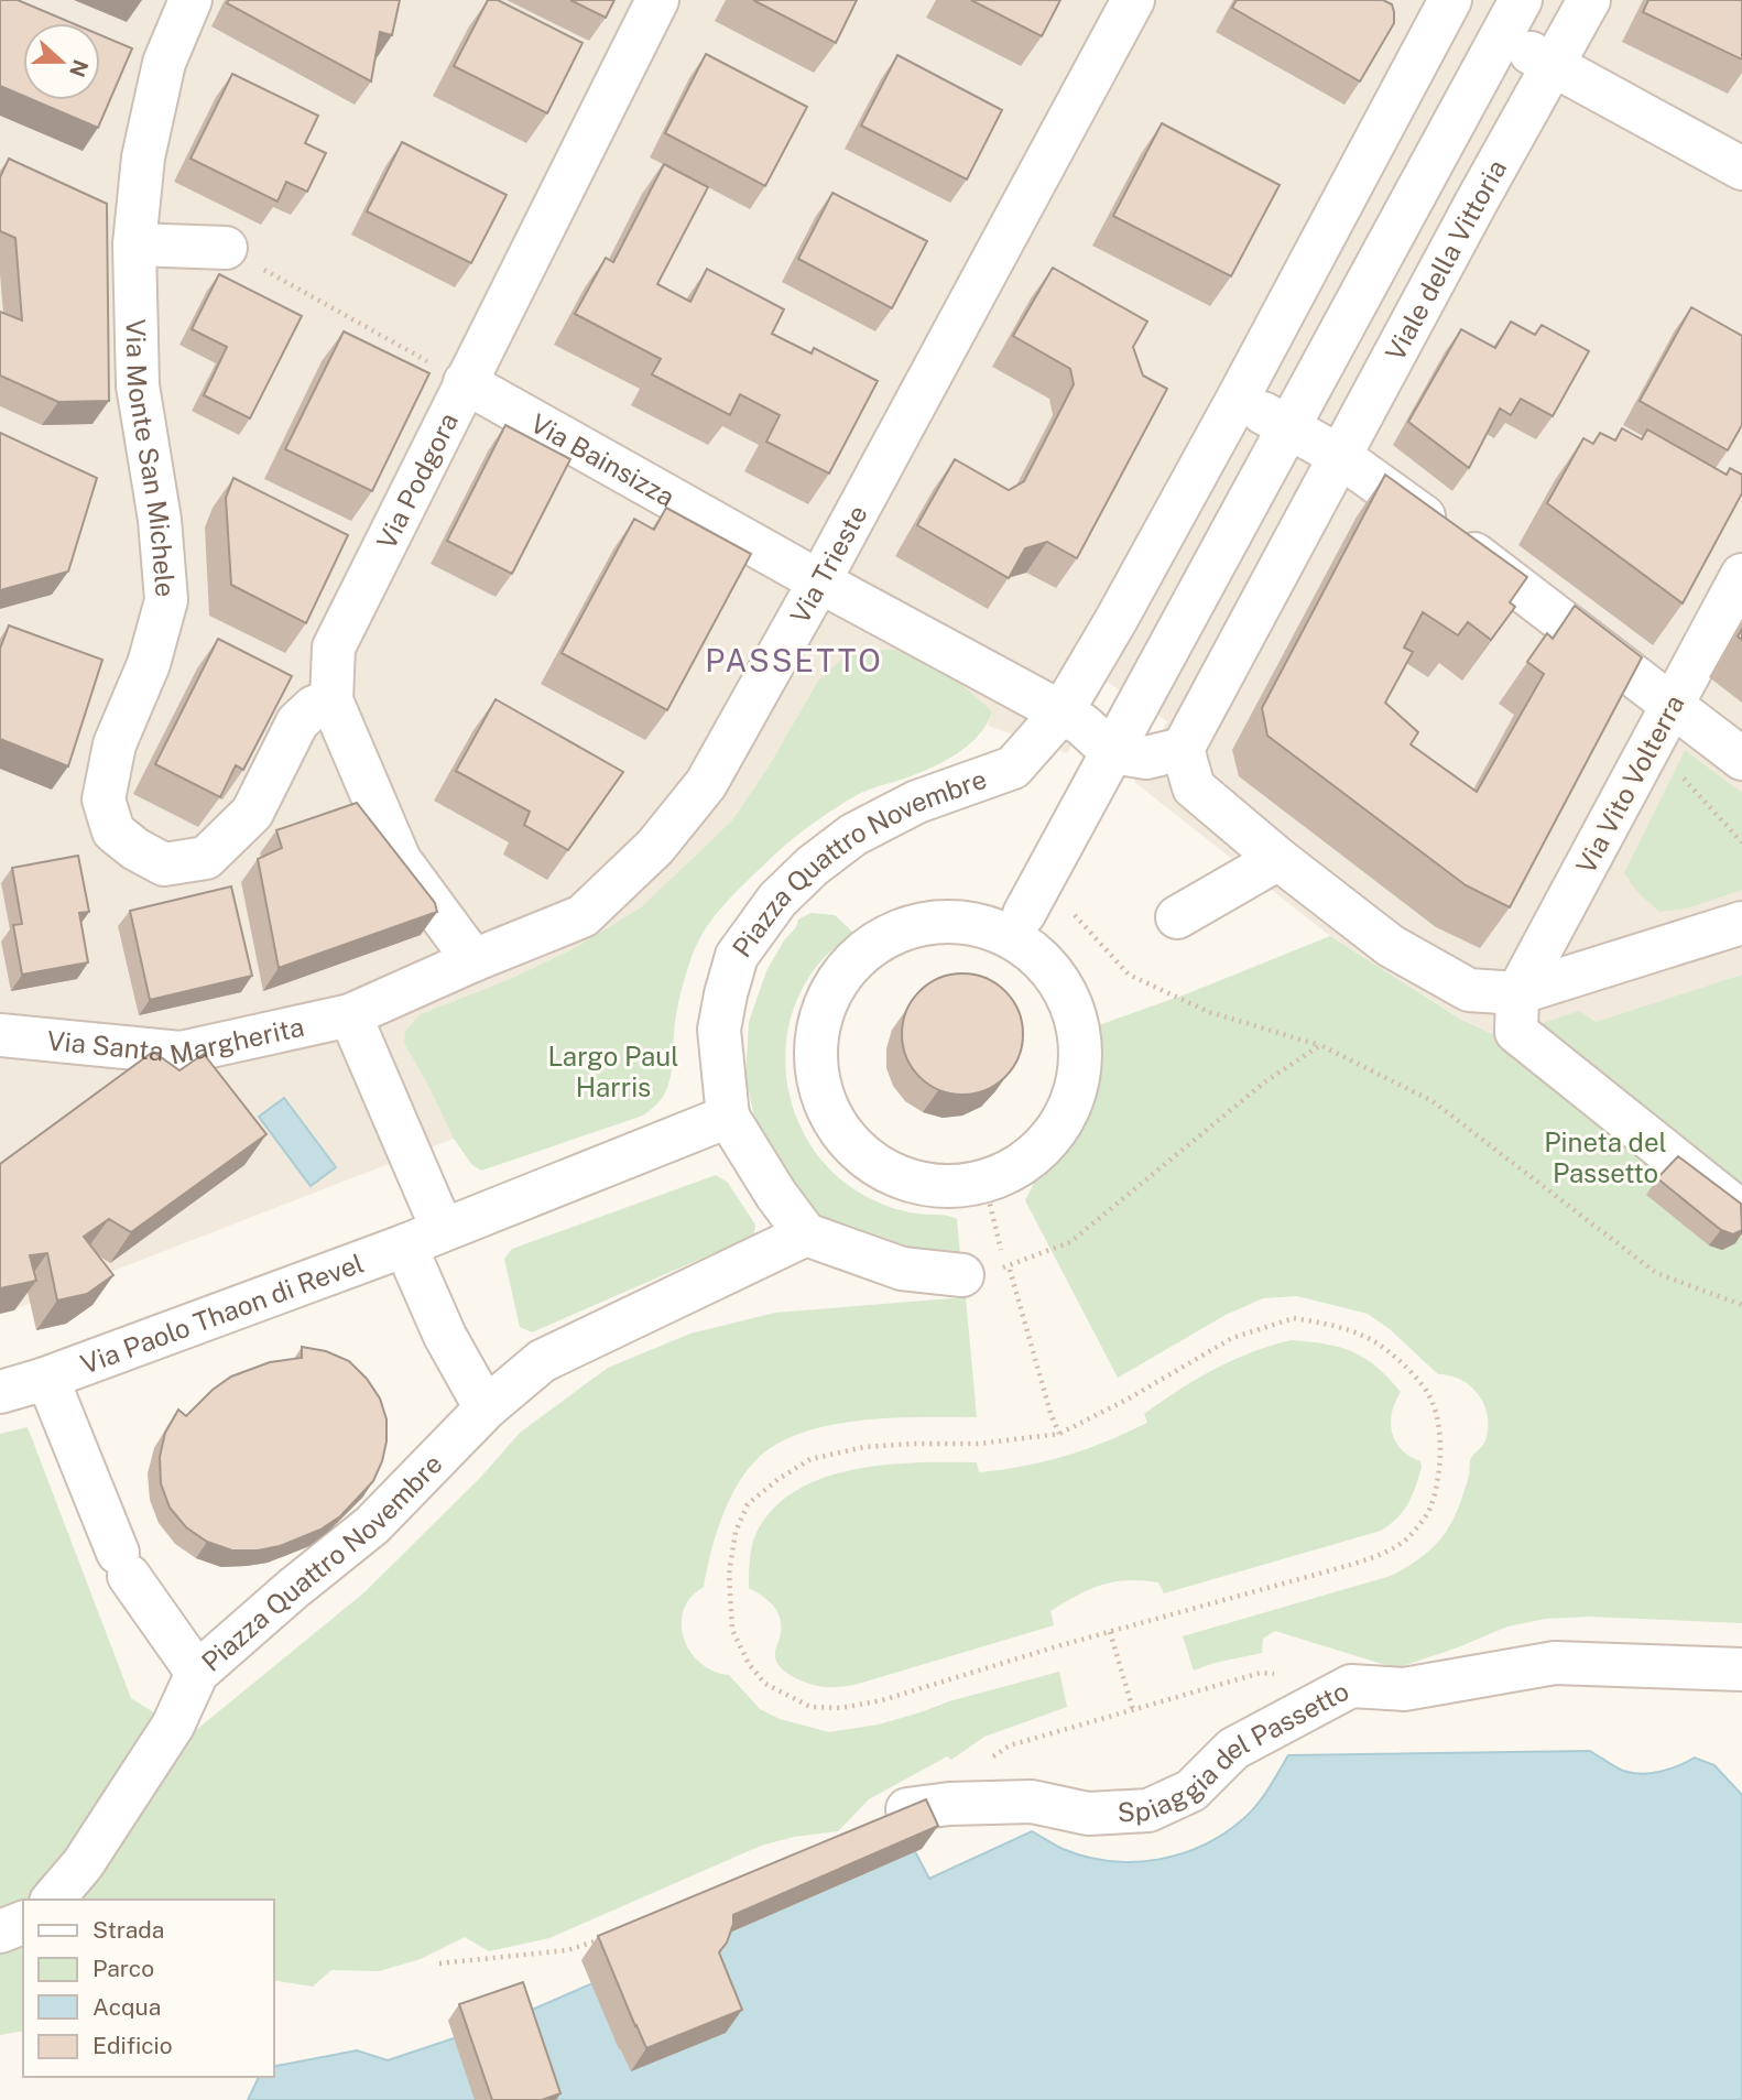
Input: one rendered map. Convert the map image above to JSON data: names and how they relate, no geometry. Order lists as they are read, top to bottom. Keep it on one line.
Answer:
{"streets":{"street":["Viale della Vittoria","Via Monte San Michele","Via Bainsizza","Via Podgora","Via Trieste","Via Vito Volterra","Piazza Quattro Novembre","Via Santa Margherita","Via Paolo Thaon di Revel","Spiaggia del Passetto"]},"crossings":[["Via Monte San Michele","Via Podgora"],["Via Bainsizza","Via Podgora"],["Via Bainsizza","Via Trieste"],["Via Bainsizza","Piazza Quattro Novembre"],["Via Podgora","Via Trieste"],["Via Trieste","Via Santa Margherita"]],"districts":["PASSETTO"],"parks":["Largo Paul Harris","Pineta del Passetto"],"legend":["Strada","Parco","Acqua","Edificio"],"north":"right"}
